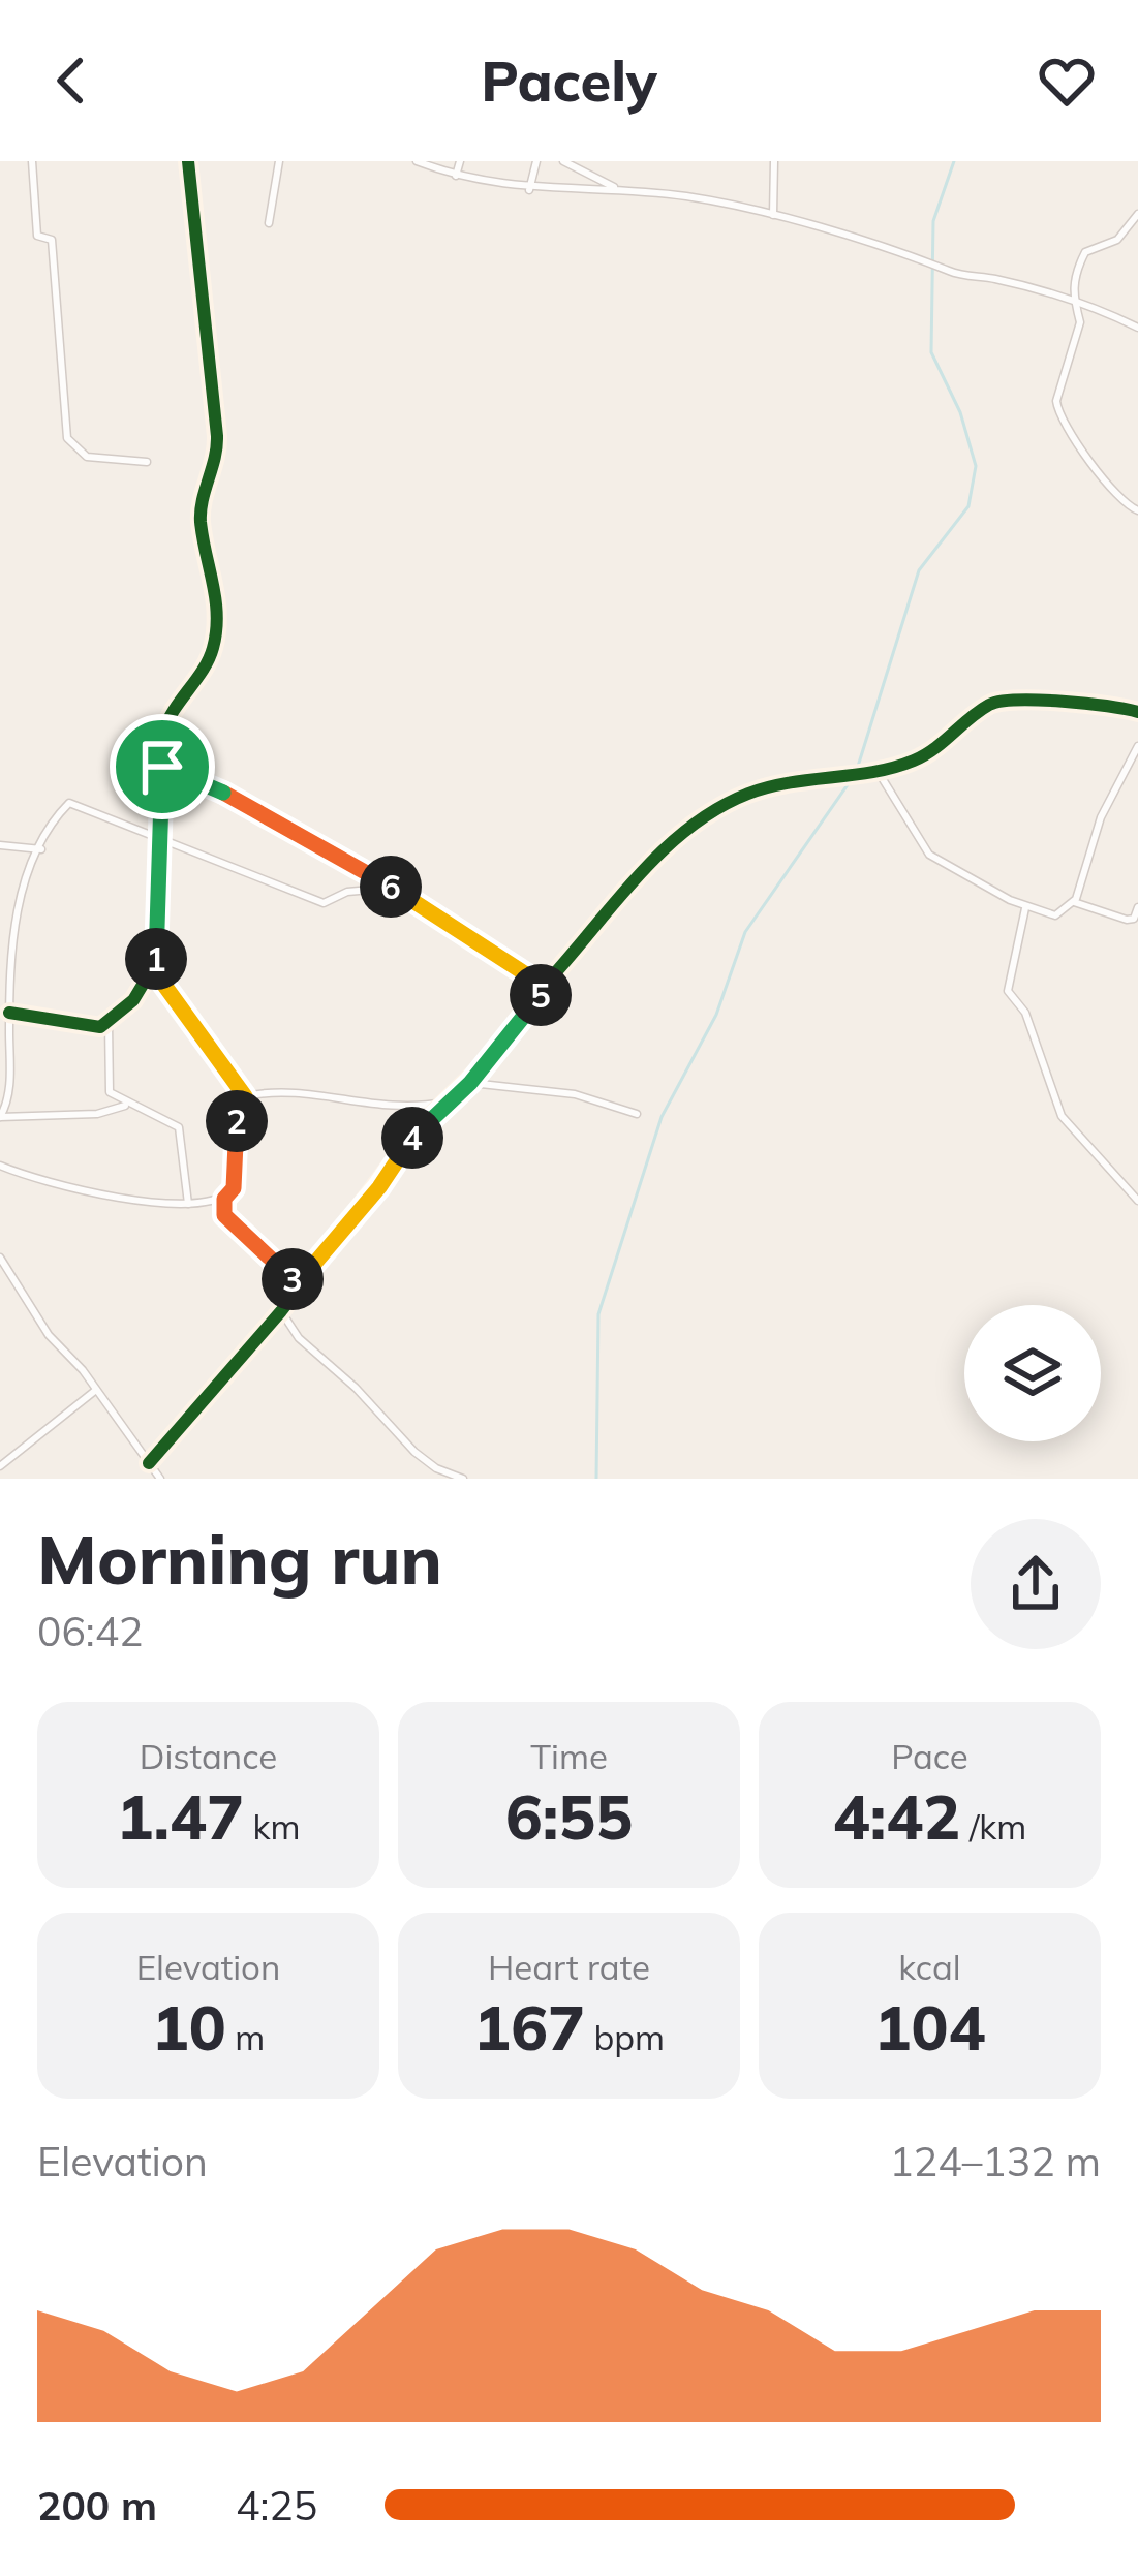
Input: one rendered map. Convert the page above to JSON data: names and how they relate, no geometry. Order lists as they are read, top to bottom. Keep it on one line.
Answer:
{"page":{"header":"Pacely","pins":["6","1","5","2","4","3"],"heading":["Morning run","06:42"],"stats":[["Distance","1.47 km"],["Time","6:55"],["Pace","4:42 /km"],["Elevation","10 m"],["Heart rate","167 bpm"],["kcal","104"]],"chart":["Elevation","124–132 m"],"list":[{"name":"200 m","note":"4:25"}]}}
